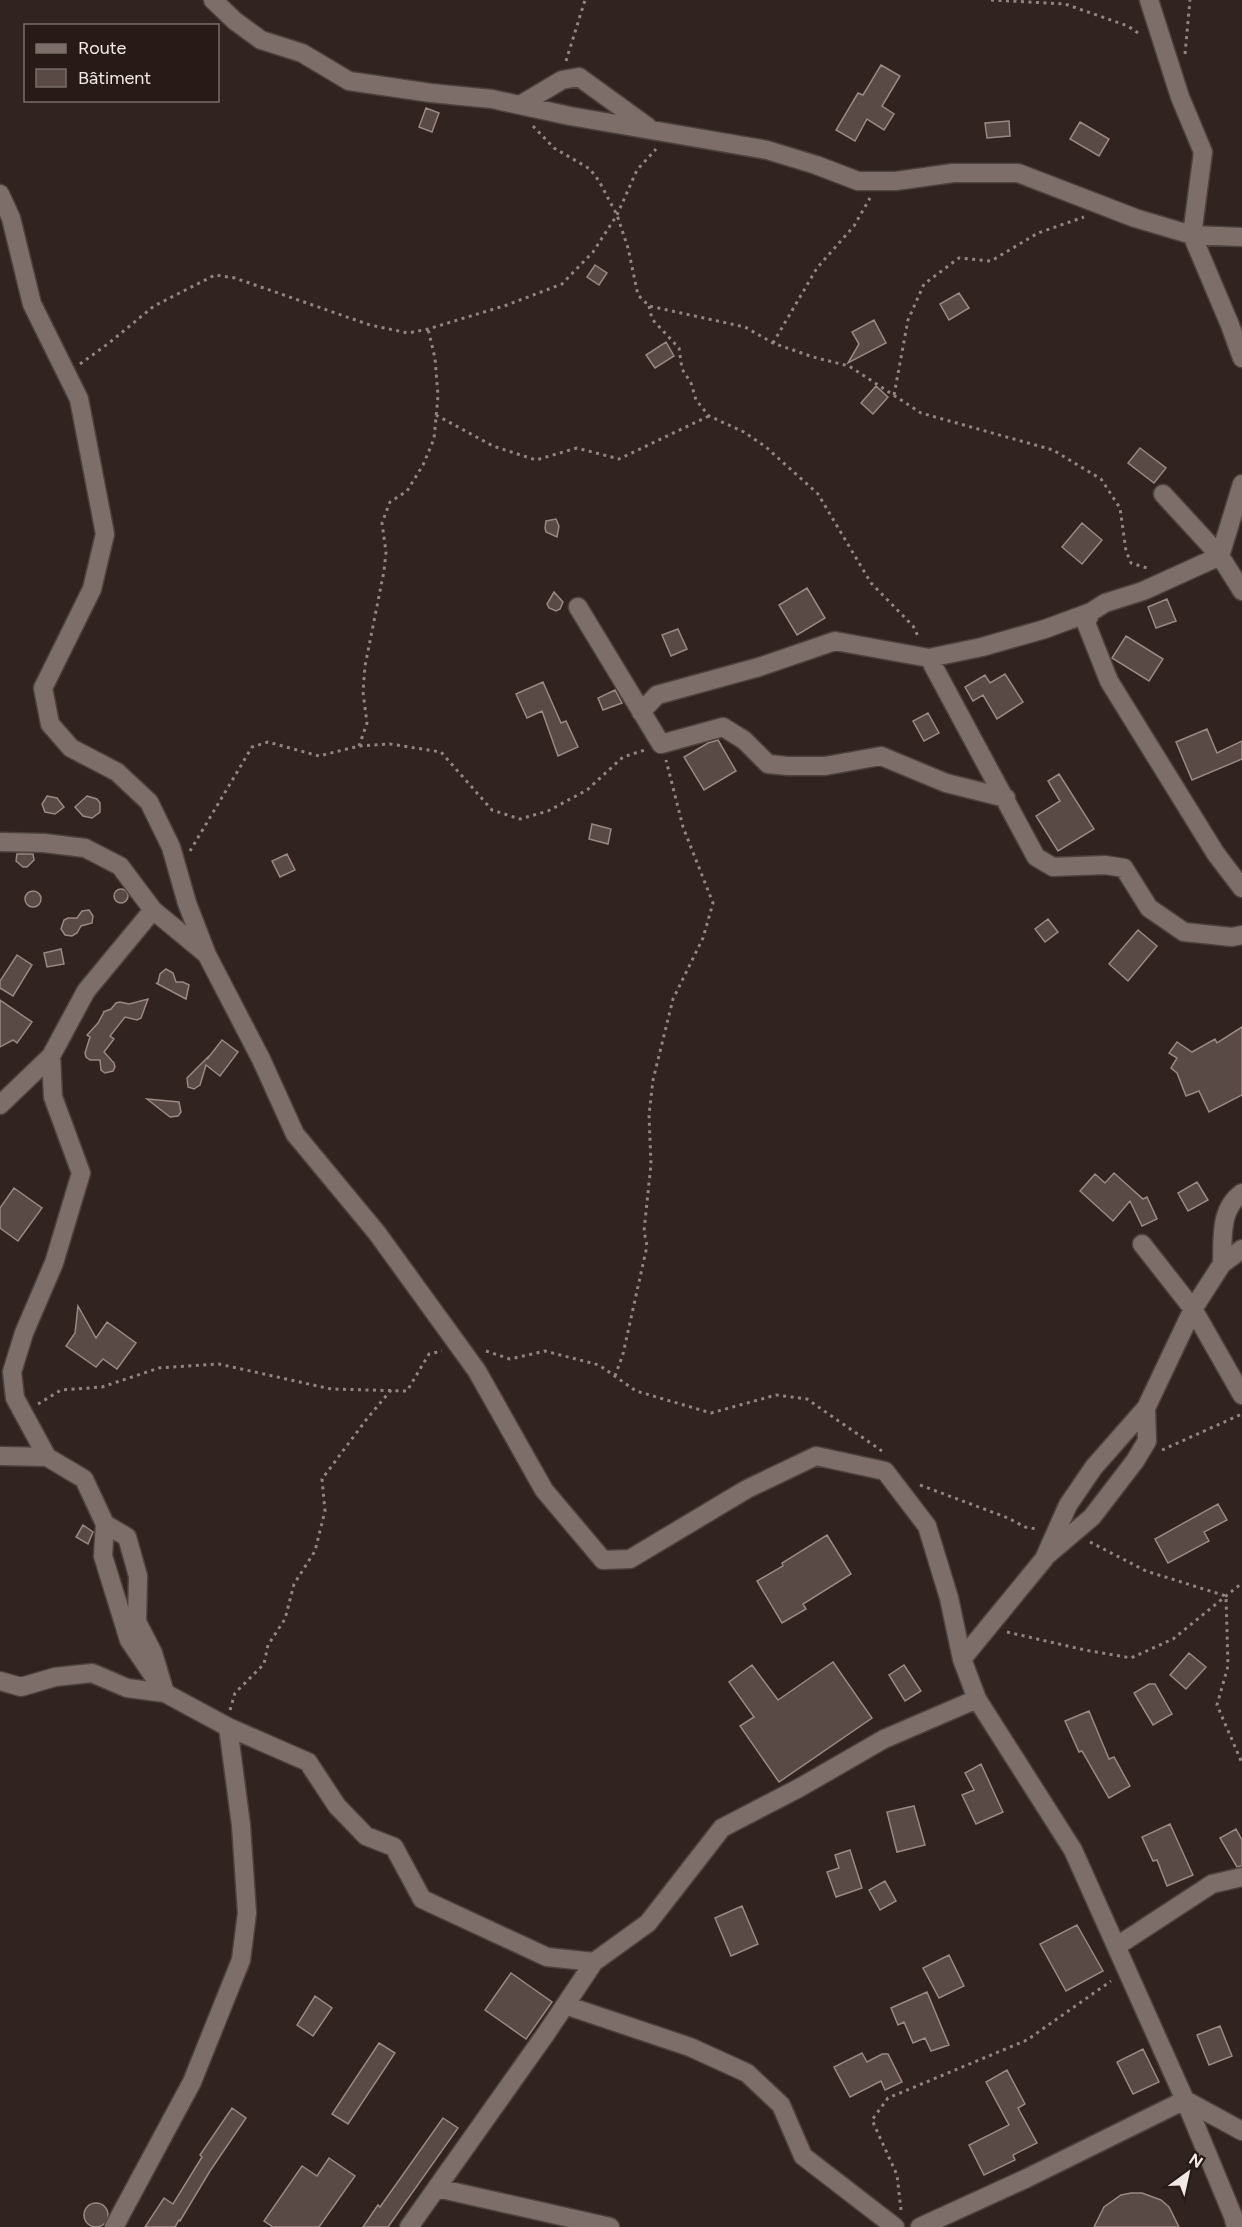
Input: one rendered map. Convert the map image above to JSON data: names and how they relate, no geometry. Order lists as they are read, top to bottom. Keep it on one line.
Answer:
{"legend":["Route","Bâtiment"],"north":"top right"}
